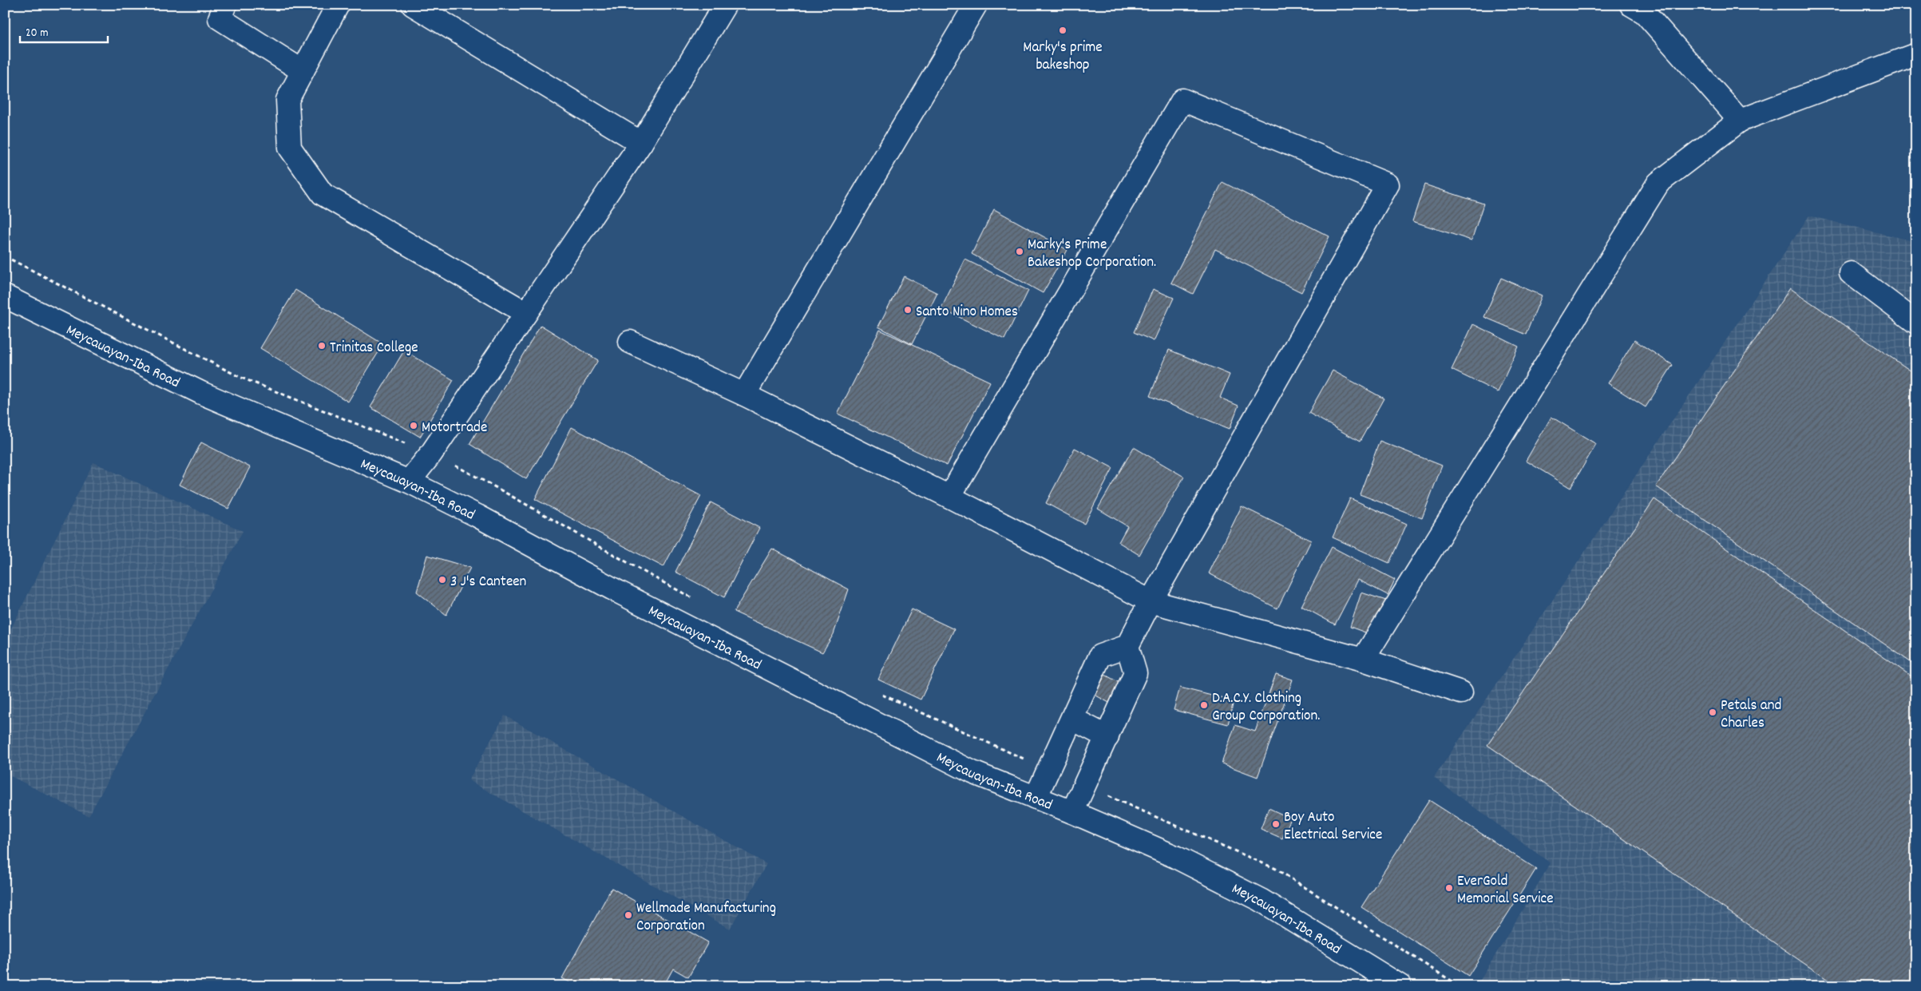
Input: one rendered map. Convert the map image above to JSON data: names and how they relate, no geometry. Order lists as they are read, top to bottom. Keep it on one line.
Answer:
{"streets":{"street":["Meycauayan-Iba Road"]},"places":["Marky's prime bakeshop","Marky's Prime Bakeshop Corporation.","Santo Nino Homes","Trinitas College","Motortrade","3 J's Canteen","D.A.C.Y. Clothing Group Corporation.","Petals and Charles","Boy Auto Electrical Service","EverGold Memorial Service","Wellmade Manufacturing Corporation"],"scale_bar":"20 m"}
